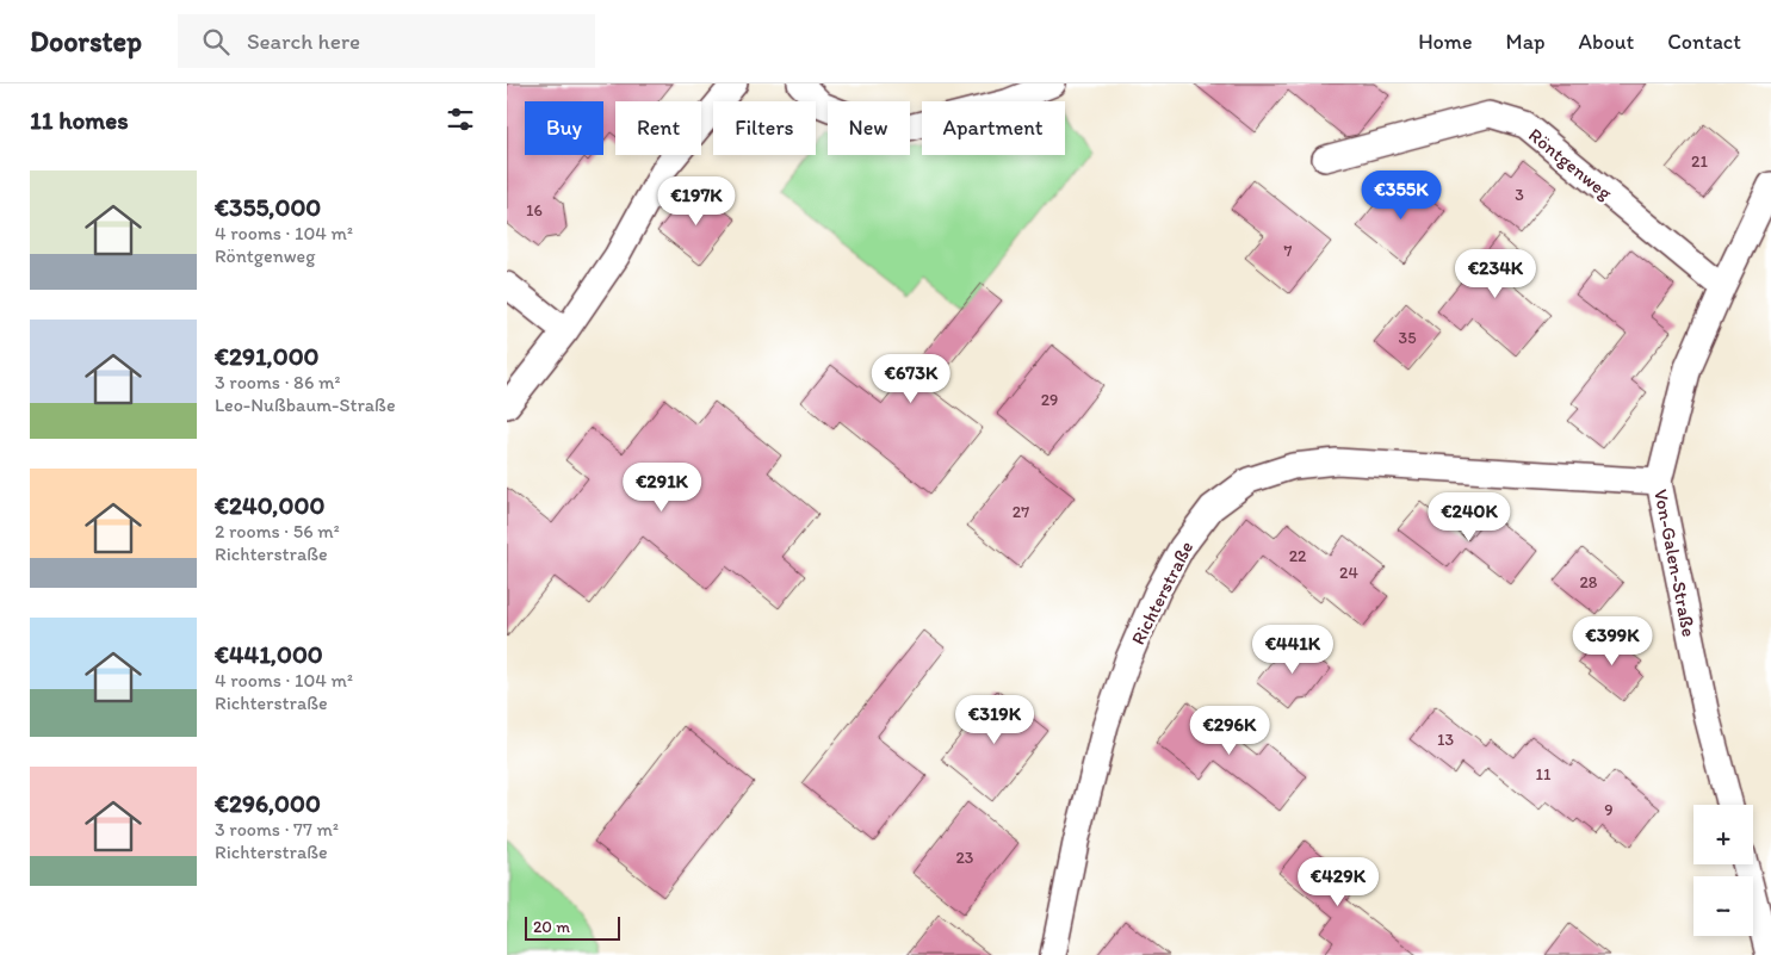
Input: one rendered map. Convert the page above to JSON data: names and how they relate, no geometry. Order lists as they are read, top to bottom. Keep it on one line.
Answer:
{"streets":{"street":["Röntgenweg","Von-Galen-Straße","Richterstraße"]},"crossings":[["Röntgenweg","Von-Galen-Straße"],["Von-Galen-Straße","Richterstraße"]],"house_numbers":["21","3","16","7","35","29","27","22","24","28","13","11","9","23"],"scale_bar":"20 m","page":{"header":"Doorstep","search":"Search here","nav":["Home","Map","About","Contact"],"heading":"11 homes","chip":["Buy","Rent","Filters","New","Apartment"],"list":[{"name":"€355,000","note":"4 rooms · 104 m² · Röntgenweg"},{"name":"€291,000","note":"3 rooms · 86 m² · Leo-Nußbaum-Straße"},{"name":"€240,000","note":"2 rooms · 56 m² · Richterstraße"},{"name":"€441,000","note":"4 rooms · 104 m² · Richterstraße"},{"name":"€296,000","note":"3 rooms · 77 m² · Richterstraße"}],"price":["€355K","€197K","€234K","€673K","€291K","€240K","€399K","€441K","€319K","€296K","€429K"],"map_buttons":["+","−"],"scale":"20 m"}}
